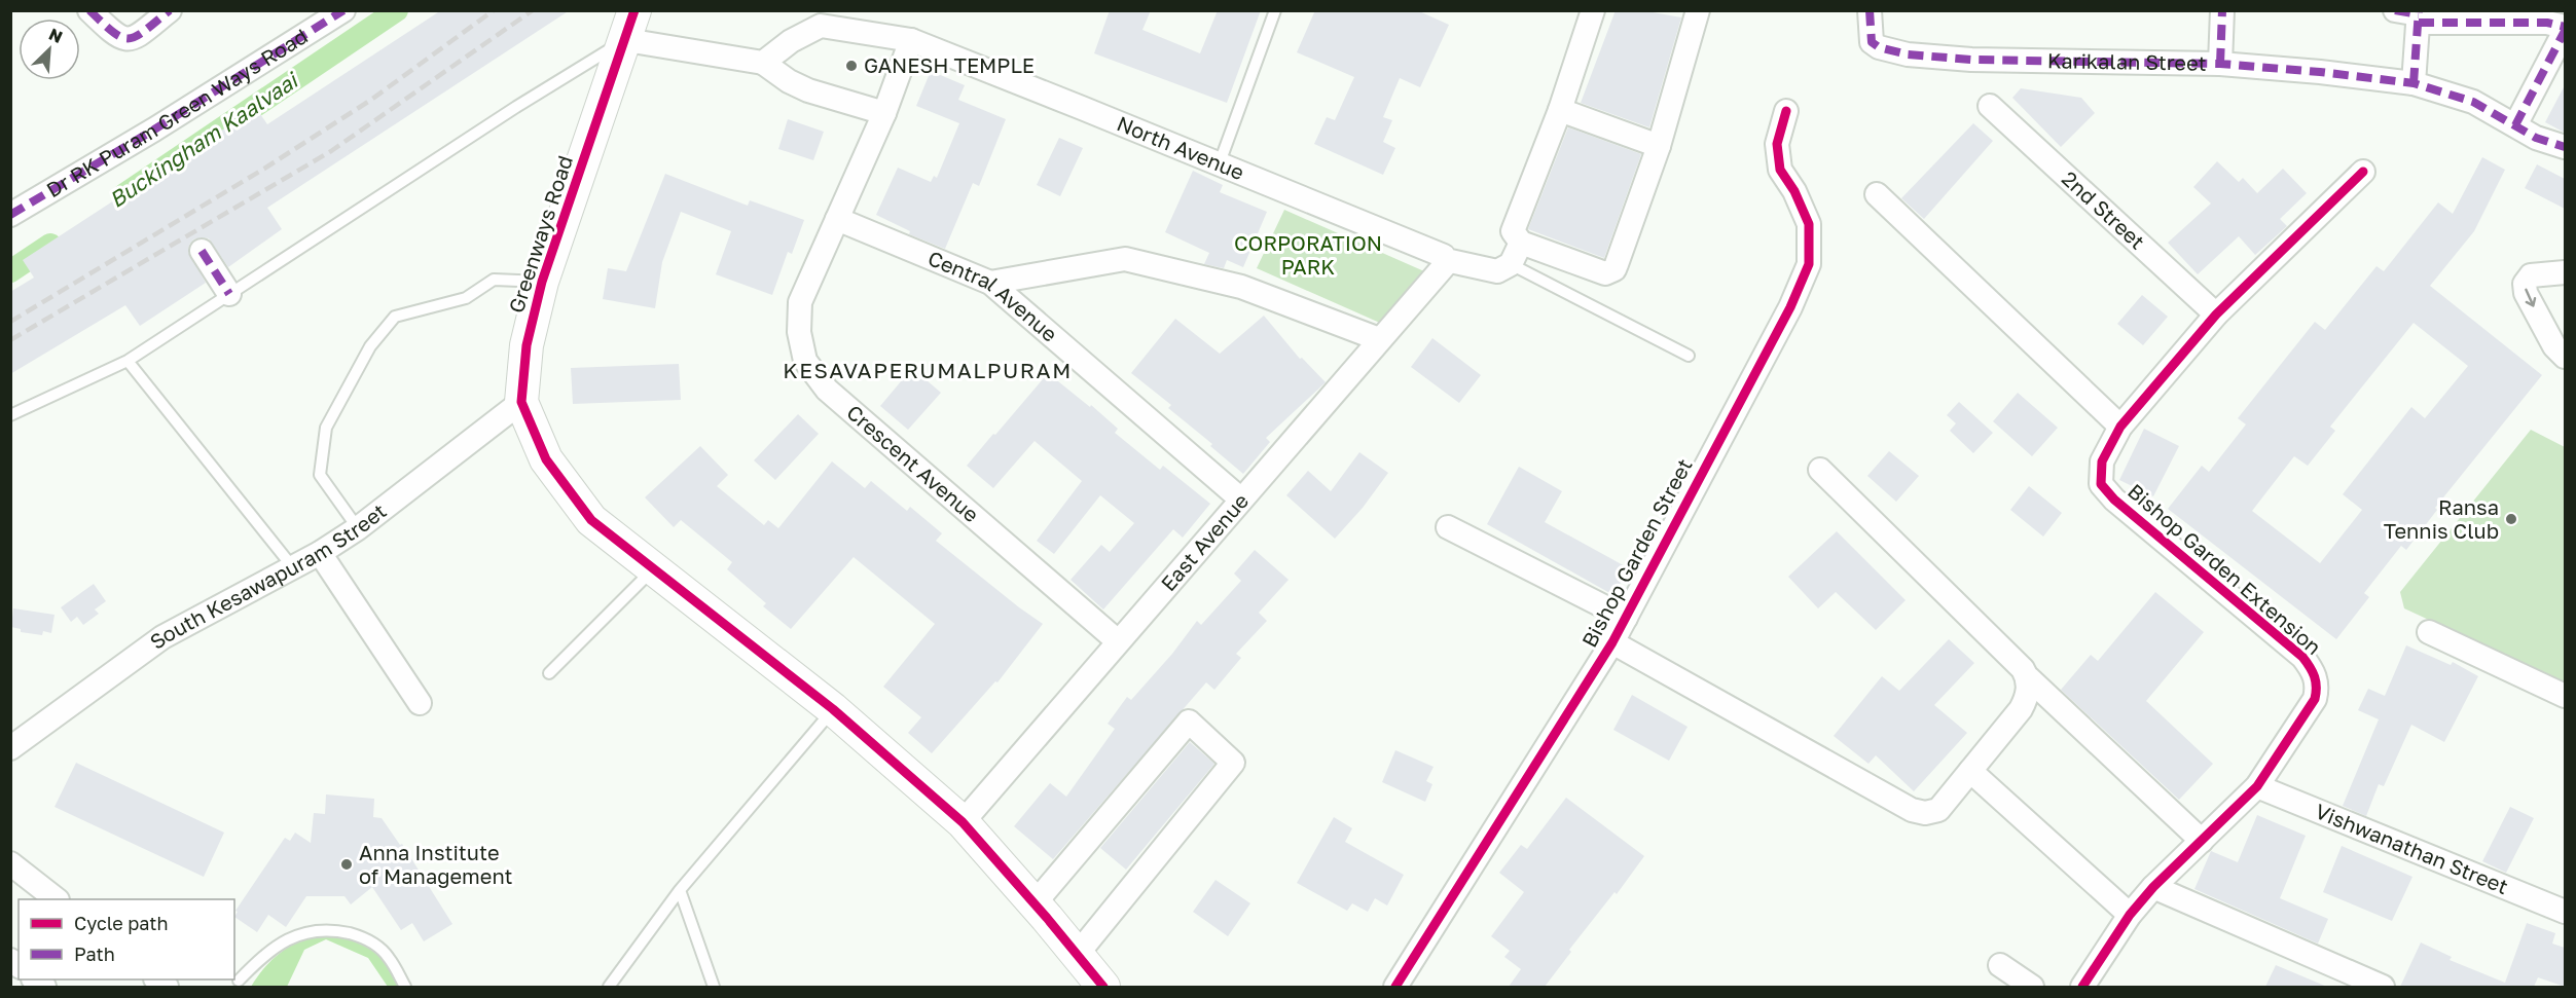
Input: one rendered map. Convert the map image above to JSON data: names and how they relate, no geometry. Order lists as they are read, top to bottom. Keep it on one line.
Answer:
{"streets":{"street":["Karikalan Street","Dr RK Puram Green Ways Road","North Avenue","2nd Street","Greenways Road","Central Avenue","Crescent Avenue","East Avenue","Bishop Garden Street","Bishop Garden Extension","South Kesawapuram Street","Vishwanathan Street"]},"crossings":[["North Avenue","Crescent Avenue"],["North Avenue","East Avenue"],["2nd Street","Bishop Garden Extension"],["Greenways Road","East Avenue"],["Greenways Road","South Kesawapuram Street"],["Central Avenue","Crescent Avenue"],["Central Avenue","East Avenue"],["Crescent Avenue","East Avenue"],["Bishop Garden Extension","Vishwanathan Street"]],"districts":["KESAVAPERUMALPURAM"],"water":["Buckingham Kaalvaai"],"parks":["CORPORATION PARK"],"places":["GANESH TEMPLE","Ransa Tennis Club","Anna Institute of Management"],"legend":["Cycle path","Path"],"north":"top right"}
